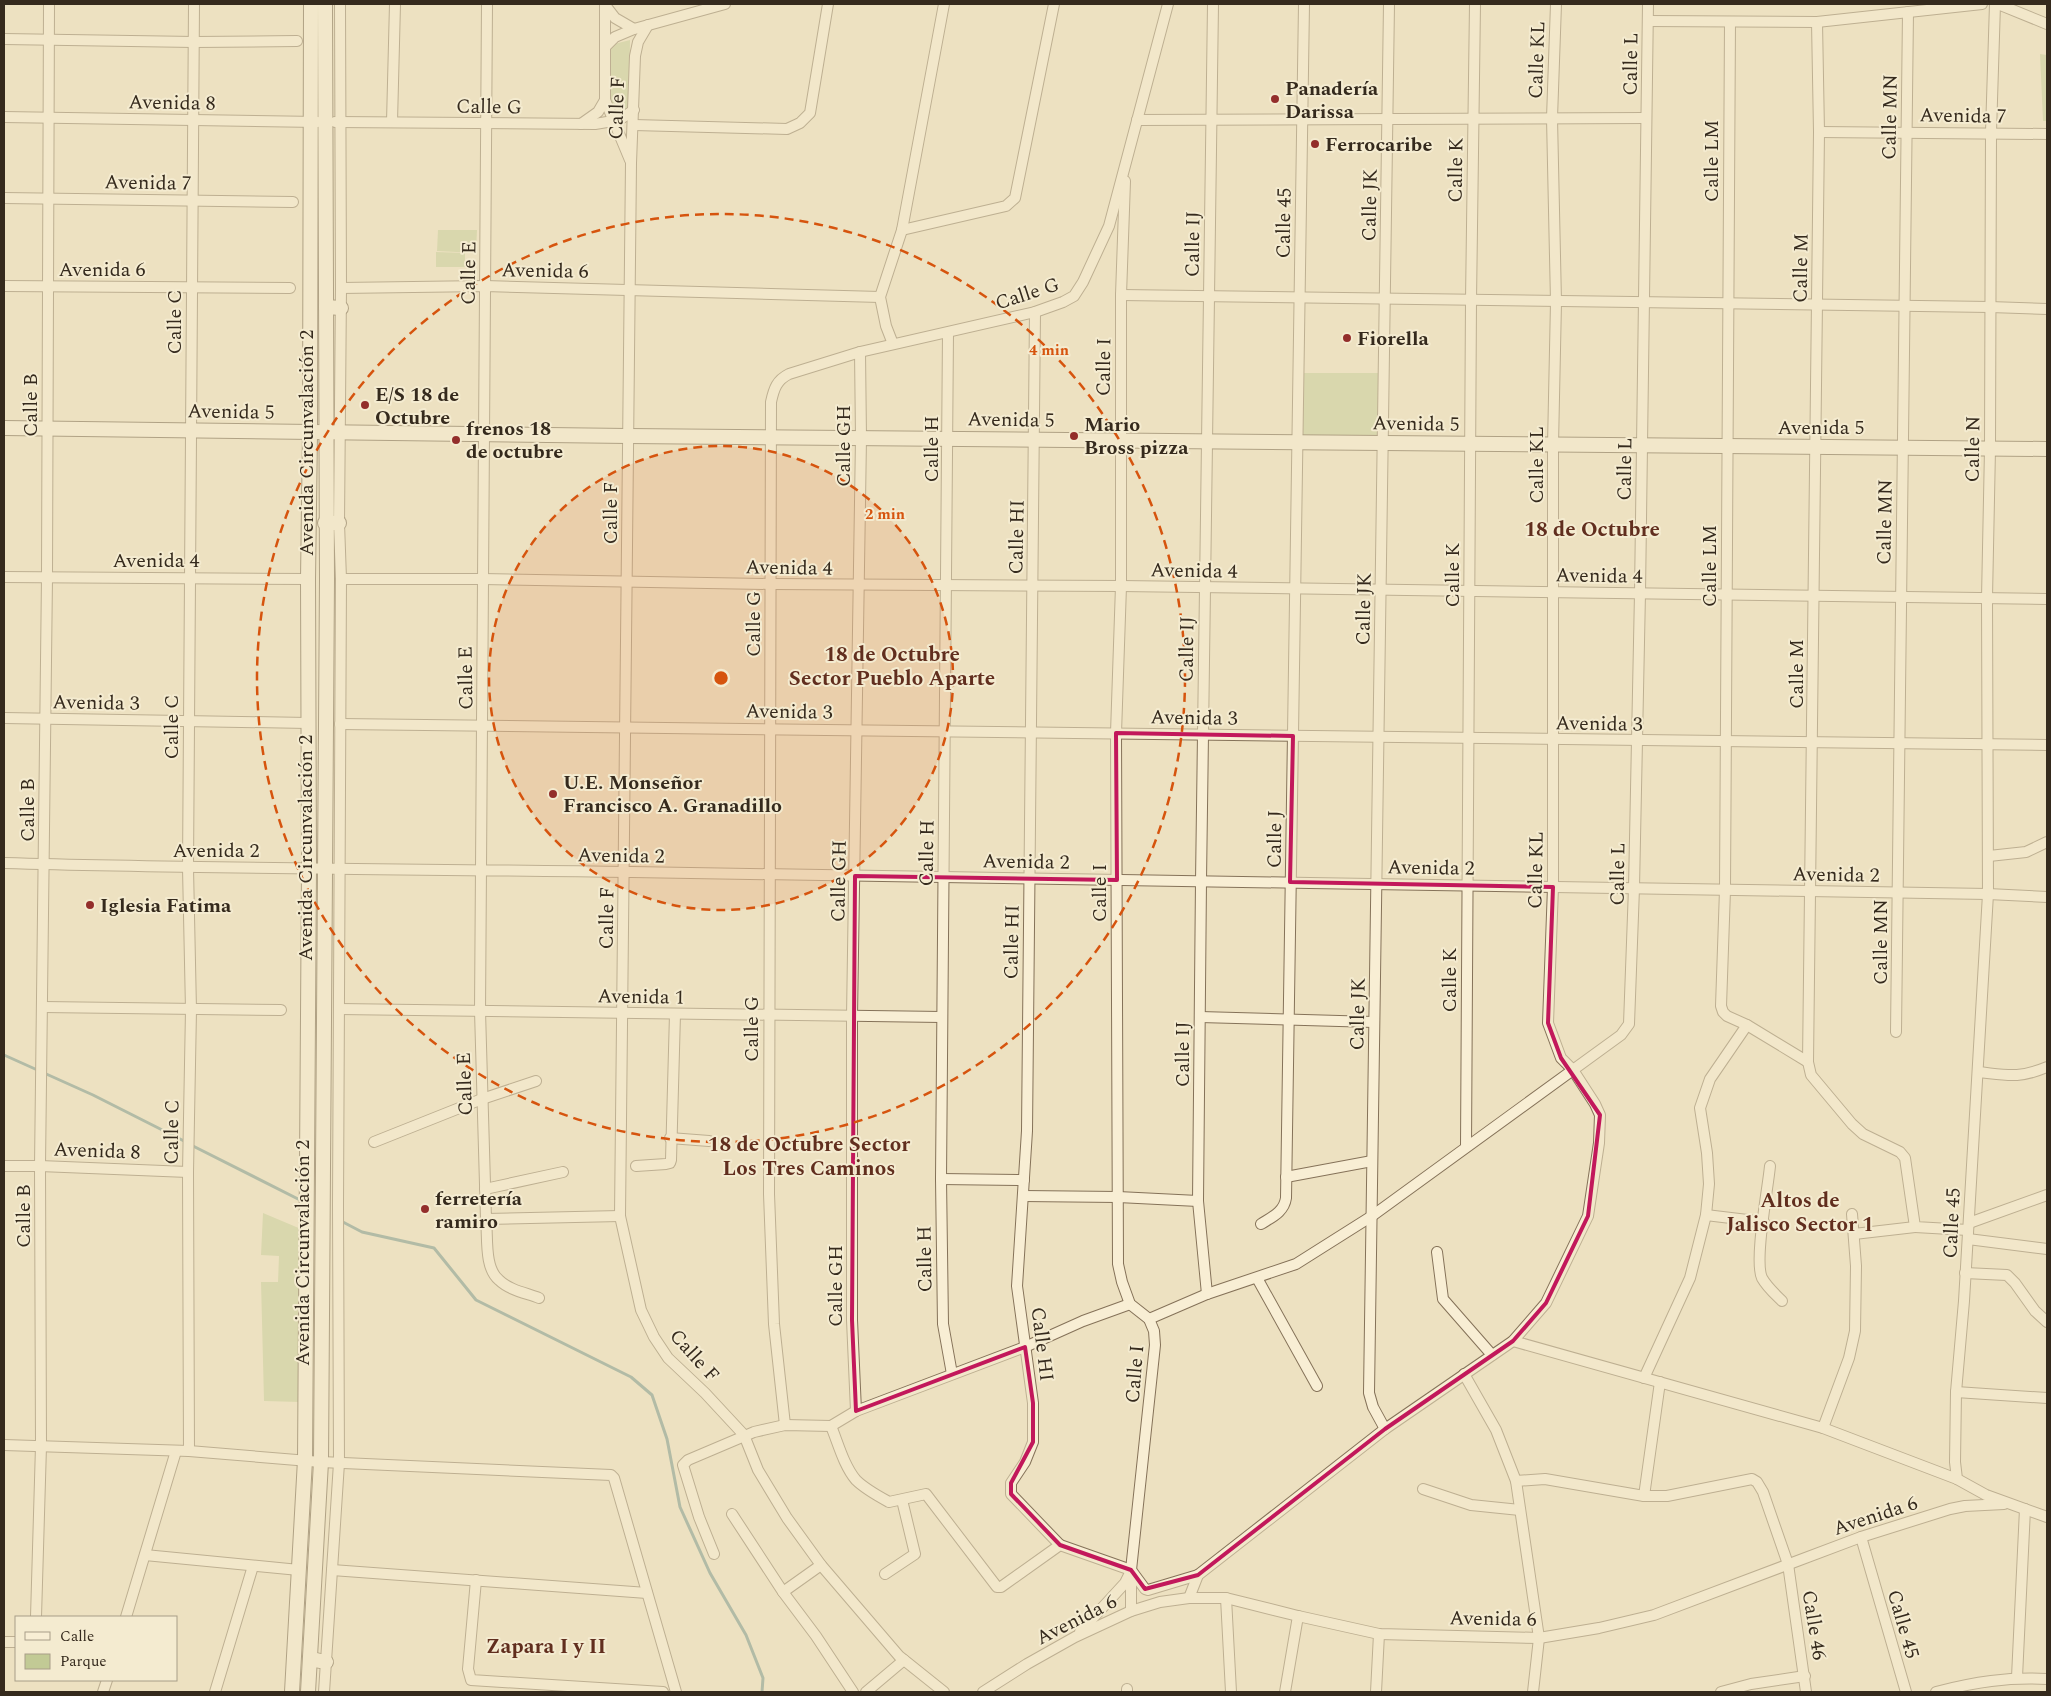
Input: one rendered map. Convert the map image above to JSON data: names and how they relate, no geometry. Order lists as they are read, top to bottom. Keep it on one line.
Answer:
{"streets":{"main road":["Avenida 5","Avenida Circunvalación 2"],"street":["Calle KL","Calle L","Avenida 8","Calle G","Calle F","Avenida 7","Calle MN","Calle LM","Calle K","Calle JK","Calle 45","Calle IJ","Calle M","Avenida 6","Calle E","Calle C","Calle I","Calle B","Calle GH","Calle H","Calle N","Calle HI","Avenida 4","Avenida 3","Calle J","Avenida 2","Avenida 1","Calle 46"]},"crossings":[["Calle KL","Calle L"],["Calle KL","Calle JK"],["Calle KL","Avenida 5"],["Calle KL","Avenida 4"],["Calle KL","Avenida 3"],["Calle KL","Avenida 2"],["Calle L","Avenida 5"],["Calle L","Avenida 4"],["Calle L","Avenida 3"],["Calle L","Avenida 2"],["Avenida 8","Calle G"],["Avenida 8","Calle C"],["Avenida 8","Calle B"],["Avenida 8","Avenida Circunvalación 2"],["Calle G","Calle F"],["Calle G","Calle E"],["Calle G","Calle I"],["Calle G","Avenida 5"],["Calle G","Calle GH"],["Calle G","Calle H"],["Calle G","Calle HI"],["Calle G","Avenida 4"],["Calle G","Avenida 3"],["Calle G","Avenida 2"],["Calle G","Avenida 1"],["Calle F","Avenida 6"],["Calle F","Avenida 5"],["Calle F","Avenida 4"],["Calle F","Avenida 3"],["Calle F","Avenida 2"],["Calle F","Avenida 1"],["Avenida 7","Calle MN"],["Avenida 7","Calle M"],["Avenida 7","Calle C"],["Avenida 7","Calle B"],["Avenida 7","Calle N"],["Calle MN","Avenida 5"],["Calle MN","Avenida 4"],["Calle MN","Avenida 3"],["Calle MN","Avenida 2"],["Calle LM","Calle M"],["Calle LM","Avenida 5"],["Calle LM","Avenida 4"],["Calle LM","Avenida 3"],["Calle LM","Avenida 2"],["Calle K","Avenida 5"],["Calle K","Avenida 4"],["Calle K","Avenida 3"],["Calle K","Avenida 2"],["Calle JK","Avenida 5"],["Calle JK","Avenida 4"],["Calle JK","Avenida 3"],["Calle JK","Avenida 2"],["Calle 45","Avenida 6"],["Calle 45","Avenida 5"],["Calle 45","Calle N"],["Calle 45","Calle J"],["Calle 45","Avenida 2"],["Calle IJ","Avenida 5"],["Calle IJ","Avenida 4"],["Calle IJ","Avenida 3"],["Calle IJ","Avenida 2"],["Calle M","Avenida 5"],["Calle M","Avenida 4"],["Calle M","Avenida 3"],["Calle M","Avenida 2"],["Avenida 6","Calle E"],["Avenida 6","Calle C"],["Avenida 6","Calle I"],["Avenida 6","Calle B"],["Avenida 6","Calle 46"],["Calle E","Avenida 5"],["Calle E","Avenida 4"],["Calle E","Avenida 3"],["Calle E","Avenida 2"],["Calle E","Avenida 1"],["Calle C","Avenida 5"],["Calle C","Avenida 4"],["Calle C","Avenida 3"],["Calle C","Avenida 2"],["Calle I","Avenida 5"],["Calle I","Avenida 4"],["Calle I","Avenida 3"],["Calle I","Avenida 2"],["Calle B","Avenida 5"],["Calle B","Avenida 4"],["Calle B","Avenida 3"],["Calle B","Avenida 2"],["Avenida 5","Avenida Circunvalación 2"],["Avenida 5","Calle GH"],["Avenida 5","Calle H"],["Avenida 5","Calle N"],["Avenida 5","Calle HI"],["Avenida 5","Calle J"],["Avenida Circunvalación 2","Avenida 4"],["Avenida Circunvalación 2","Avenida 3"],["Avenida Circunvalación 2","Avenida 2"],["Calle GH","Avenida 4"],["Calle GH","Avenida 3"],["Calle GH","Avenida 2"],["Calle GH","Avenida 1"],["Calle H","Avenida 4"],["Calle H","Avenida 3"],["Calle H","Avenida 2"],["Calle H","Avenida 1"],["Calle N","Avenida 4"],["Calle N","Avenida 3"],["Calle N","Avenida 2"],["Calle HI","Avenida 4"],["Calle HI","Avenida 3"],["Calle HI","Avenida 2"],["Avenida 4","Calle J"],["Avenida 3","Calle J"],["Calle J","Avenida 2"]],"districts":["18 de Octubre","18 de Octubre Sector Pueblo Aparte","18 de Octubre Sector Los Tres Caminos","Altos de Jalisco Sector 1","Zapara I y II"],"places":["Panadería Darissa","Ferrocaribe","Fiorella","E/S 18 de Octubre","Mario Bross pizza","frenos 18 de octubre","U.E. Monseñor Francisco A. Granadillo","Iglesia Fatima","ferretería ramiro"],"legend":["Calle","Parque"],"rings":["4 min","2 min"]}
